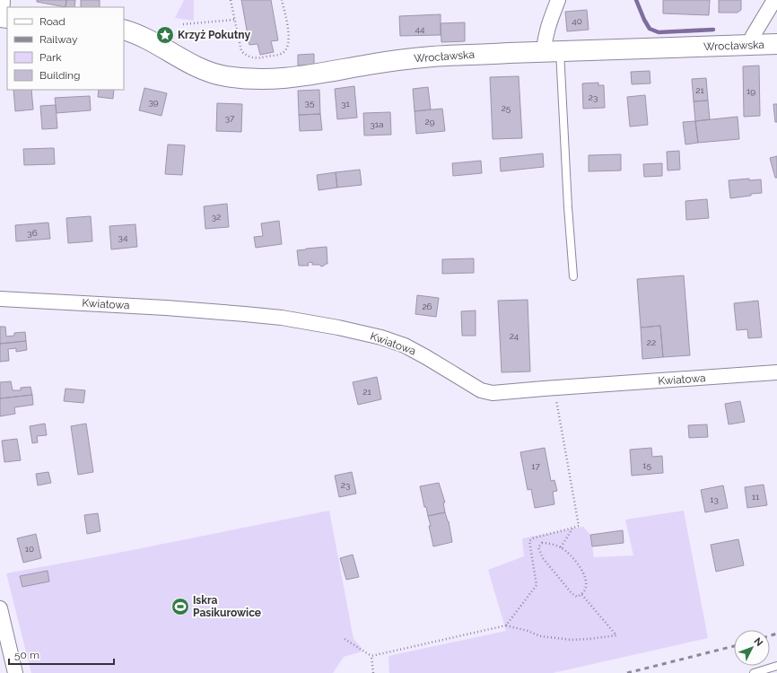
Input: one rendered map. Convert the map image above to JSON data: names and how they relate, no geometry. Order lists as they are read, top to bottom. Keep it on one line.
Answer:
{"streets":{"street":["Wrocławska","Kwiatowa"]},"places":{"place":["Krzyż Pokutny"],"sports":["Iskra Pasikurowice"]},"house_numbers":["40","44","21","19","23","39","35","31","25","37","29","31a","32","36","34","26","24","22","21","15","17","23","11","13","10"],"legend":["Road","Railway","Park","Building"],"scale_bar":"50 m","north":"top right"}
